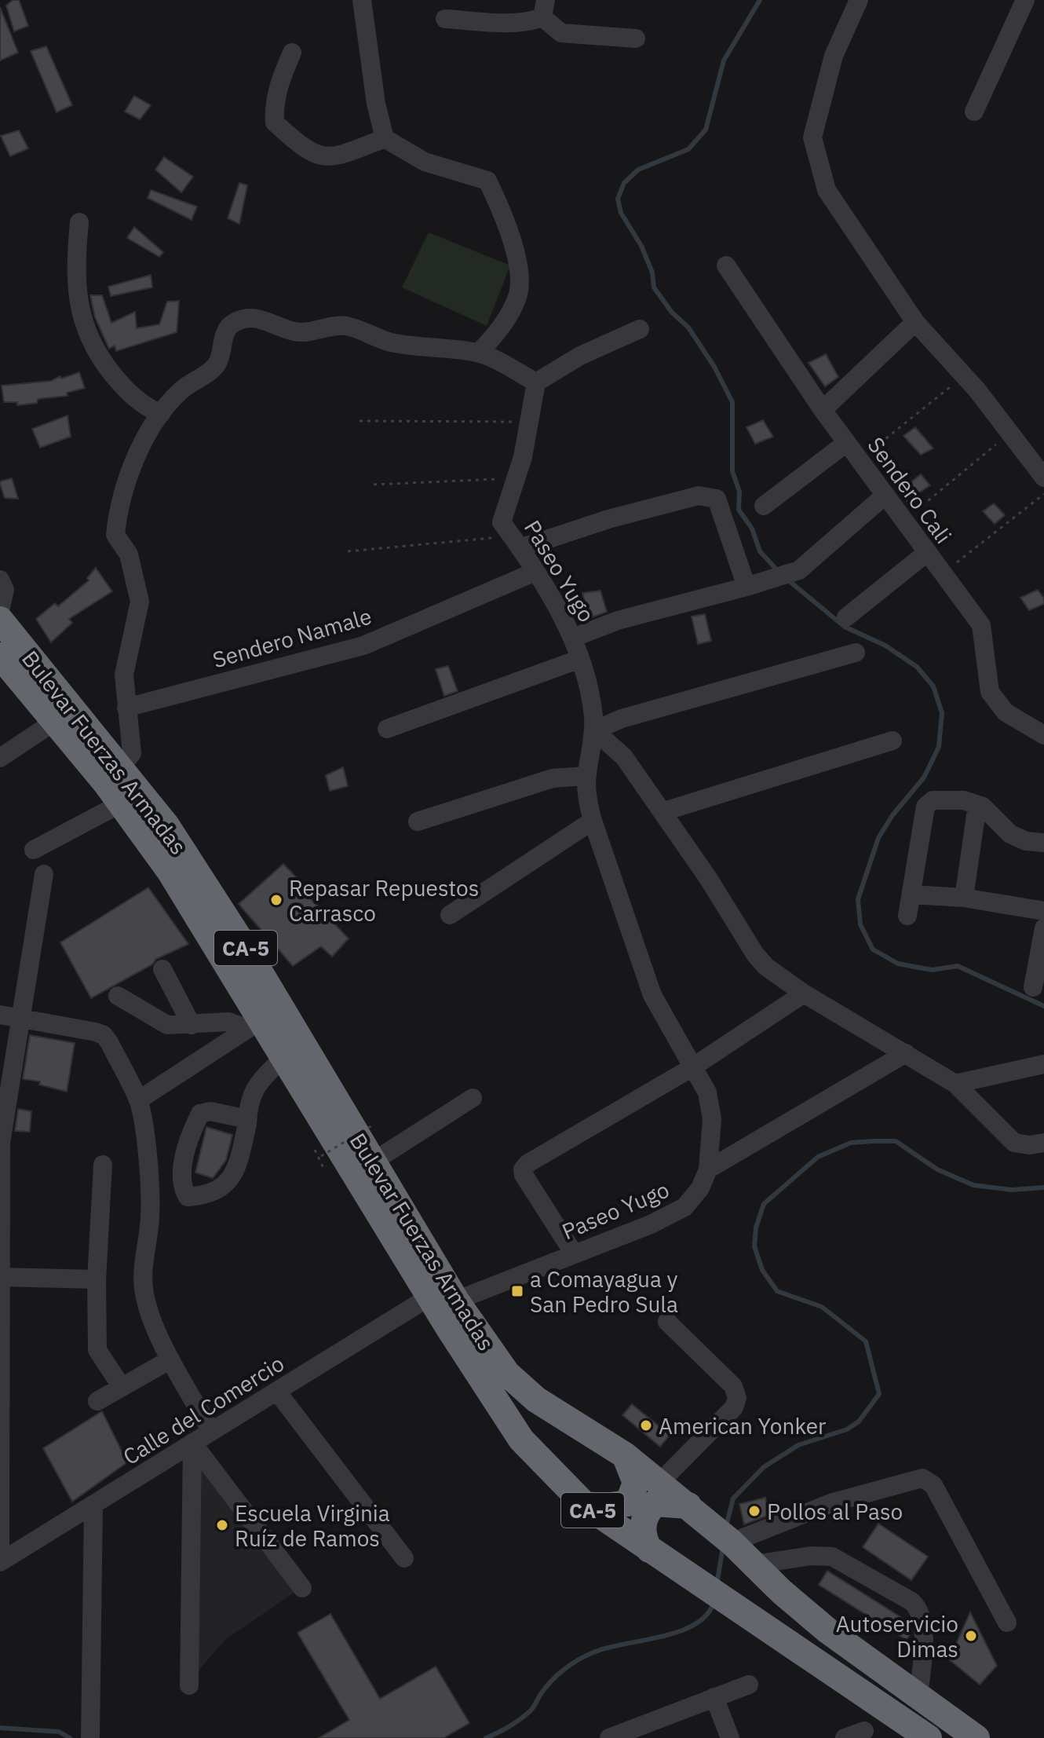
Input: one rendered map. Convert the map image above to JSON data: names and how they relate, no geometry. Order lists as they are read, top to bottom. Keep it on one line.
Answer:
{"streets":{"highway":["Bulevar Fuerzas Armadas","CA-5"],"street":["Sendero Cali","Paseo Yugo","Sendero Namale","Calle del Comercio"]},"crossings":[["Paseo Yugo","Sendero Namale"],["Paseo Yugo","Bulevar Fuerzas Armadas"],["Paseo Yugo","Calle del Comercio"],["Bulevar Fuerzas Armadas","Calle del Comercio"]],"places":{"other":["Repasar Repuestos Carrasco","American Yonker","Pollos al Paso","Escuela Virginia Ruíz de Ramos","Autoservicio Dimas"],"transit":["a Comayagua y San Pedro Sula"]}}
